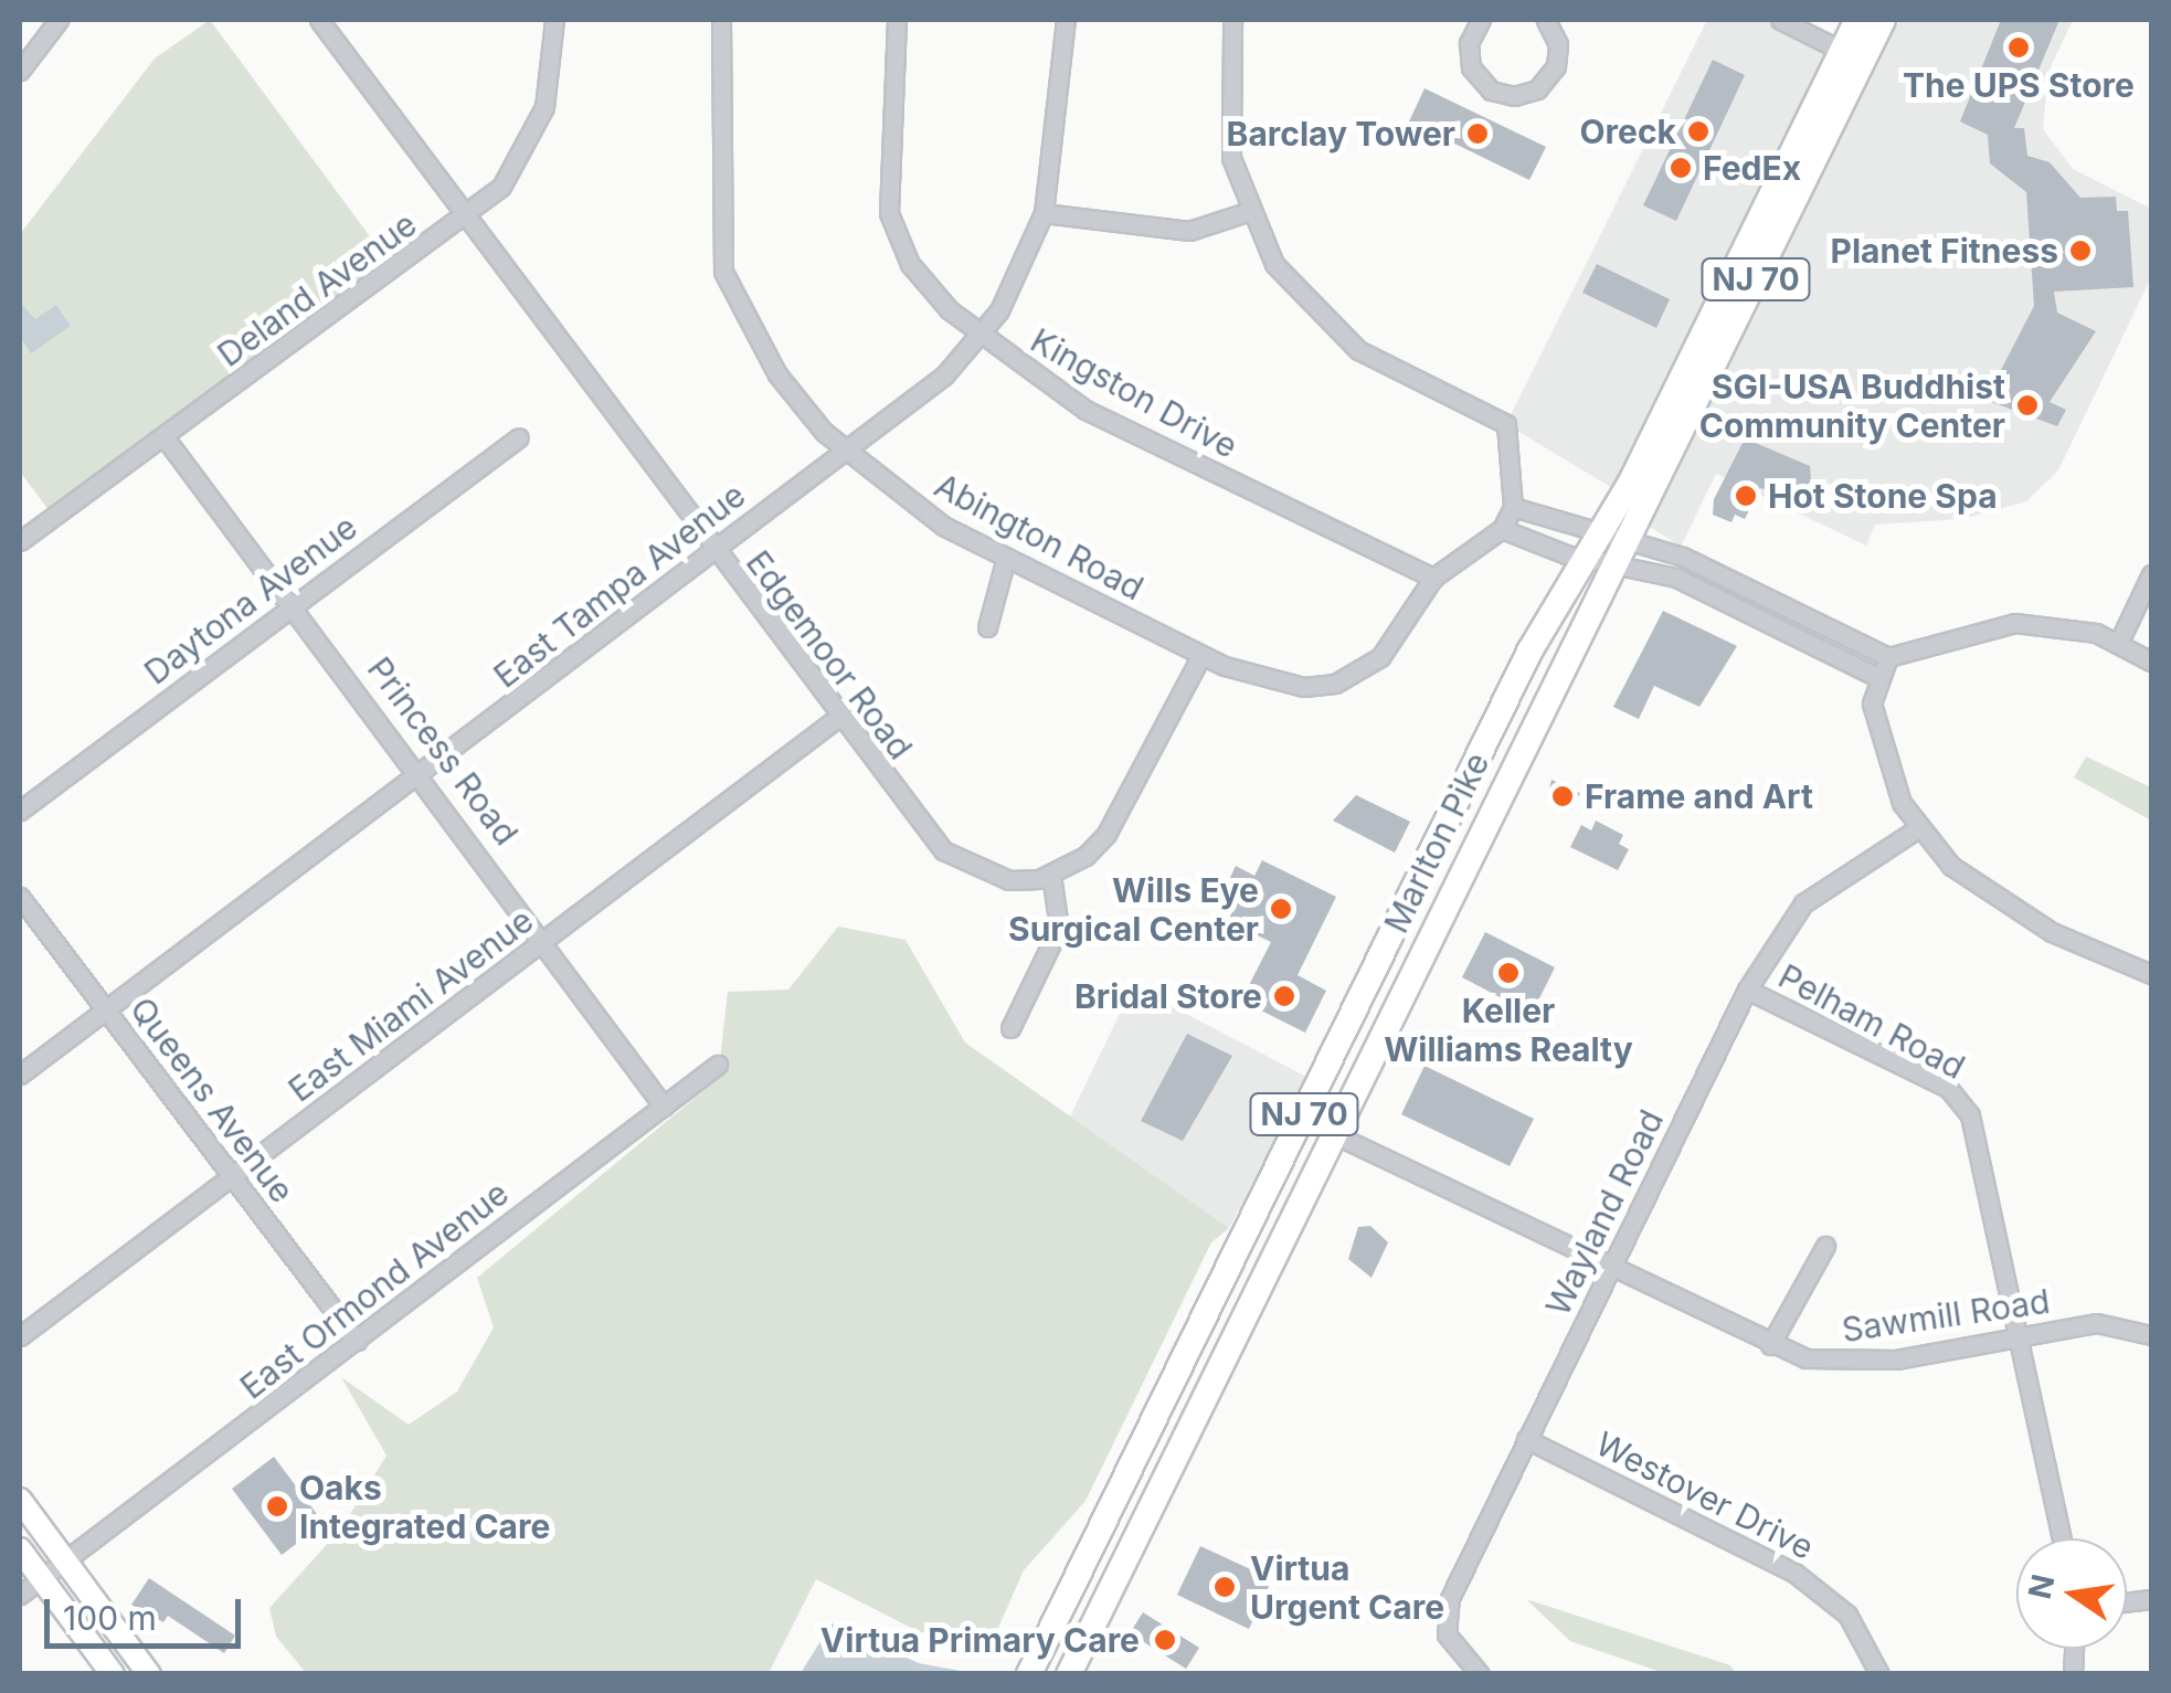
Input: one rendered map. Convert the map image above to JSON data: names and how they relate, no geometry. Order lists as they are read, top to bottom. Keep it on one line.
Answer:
{"streets":{"highway":["NJ 70","Marlton Pike"],"street":["Deland Avenue","Kingston Drive","Abington Road","East Tampa Avenue","Daytona Avenue","Edgemoor Road","Princess Road","East Miami Avenue","Pelham Road","Queens Avenue","Wayland Road","East Ormond Avenue","Sawmill Road","Westover Drive"]},"crossings":[["Deland Avenue","Edgemoor Road"],["Deland Avenue","Princess Road"],["Kingston Drive","Abington Road"],["Kingston Drive","East Tampa Avenue"],["Abington Road","East Tampa Avenue"],["East Tampa Avenue","Edgemoor Road"],["East Tampa Avenue","Princess Road"],["East Tampa Avenue","Queens Avenue"],["Daytona Avenue","Princess Road"],["Edgemoor Road","East Miami Avenue"],["Princess Road","East Miami Avenue"],["Princess Road","East Ormond Avenue"],["Marlton Pike","Sawmill Road"],["East Miami Avenue","Queens Avenue"],["Pelham Road","Wayland Road"],["Pelham Road","Sawmill Road"],["Queens Avenue","East Ormond Avenue"],["Wayland Road","Sawmill Road"],["Wayland Road","Westover Drive"]],"places":["The UPS Store","Oreck","Barclay Tower","FedEx","Planet Fitness","SGI-USA Buddhist Community Center","Hot Stone Spa","Frame and Art","Wills Eye Surgical Center","Keller Williams Realty","Bridal Store","Oaks Integrated Care","Virtua Urgent Care","Virtua Primary Care"],"scale_bar":"100 m","north":"left"}
